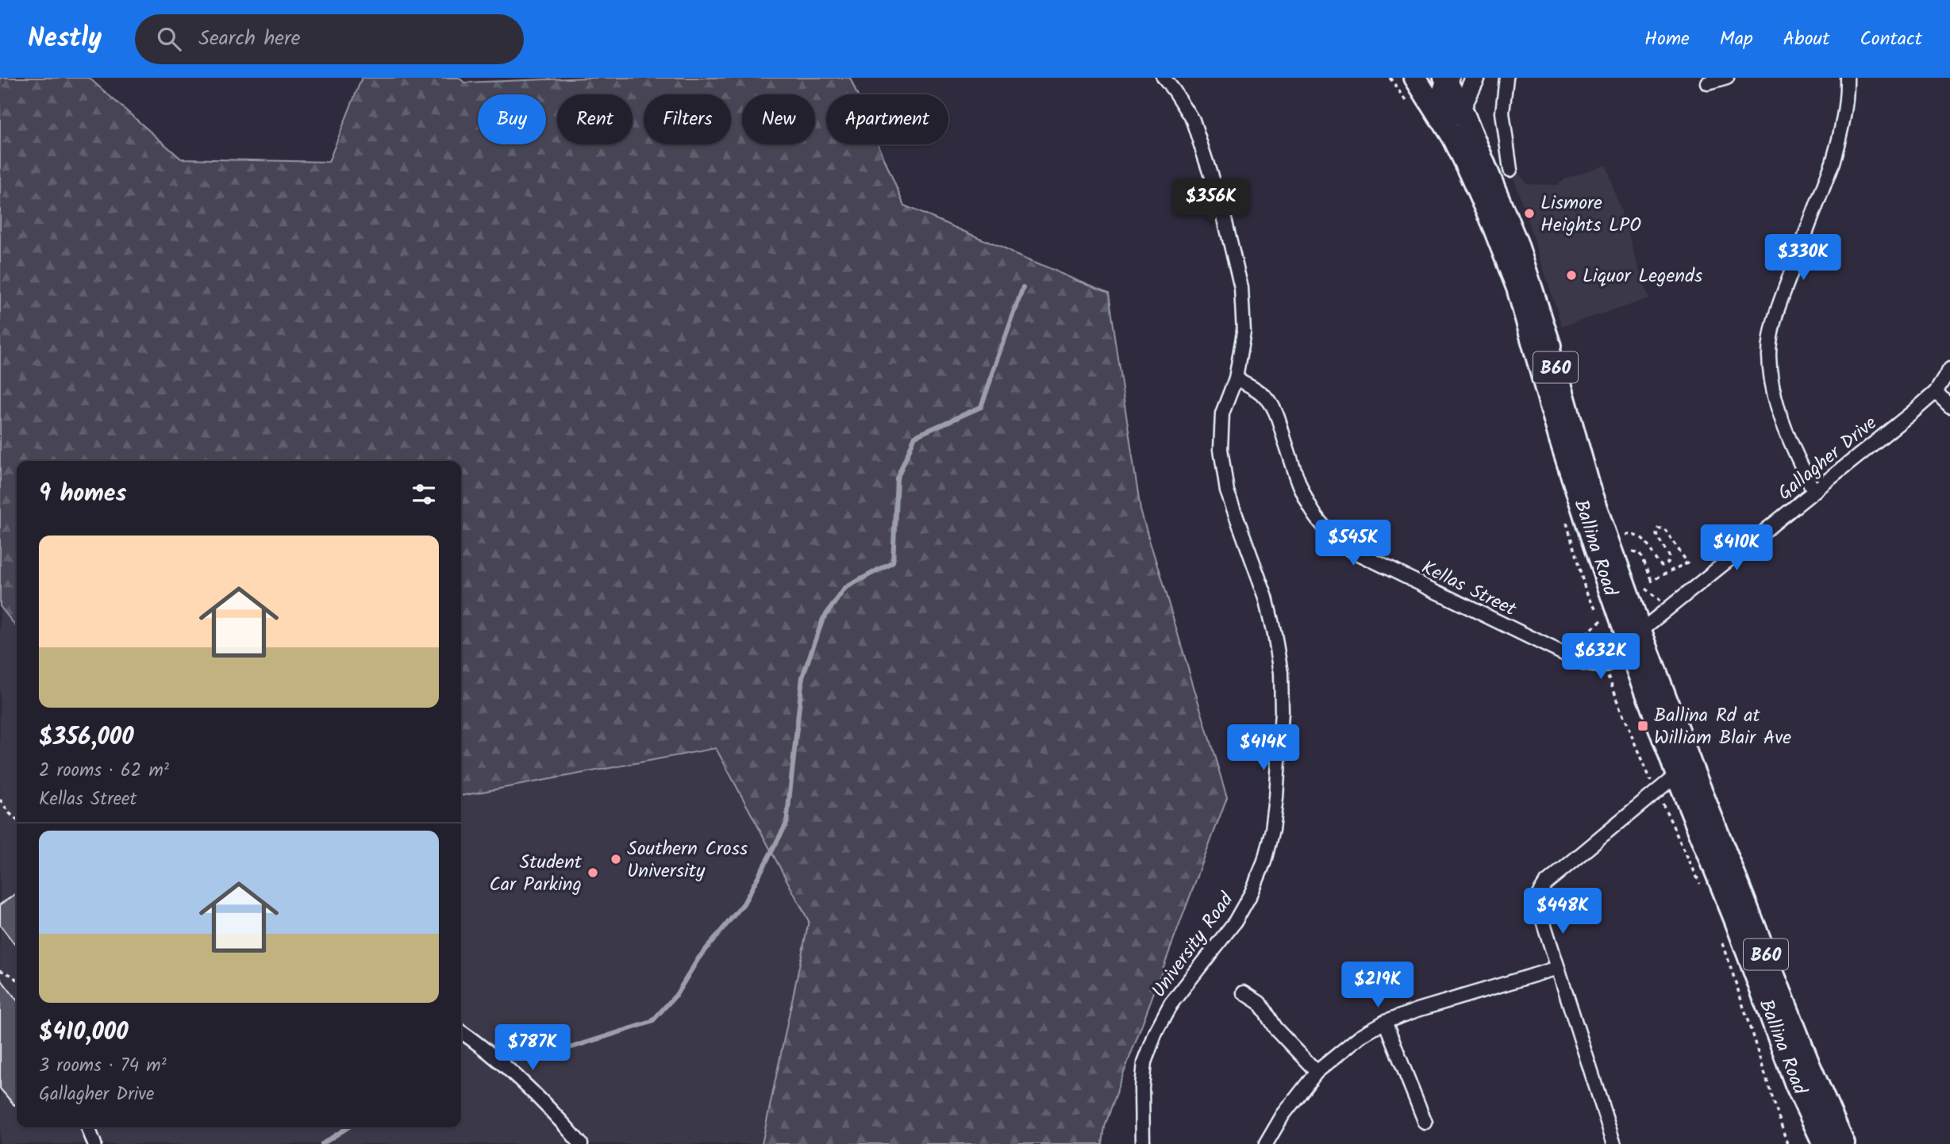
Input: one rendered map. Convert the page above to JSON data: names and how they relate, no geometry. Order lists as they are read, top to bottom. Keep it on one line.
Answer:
{"streets":{"main road":["B60","Ballina Road"],"street":["Gallagher Drive","Kellas Street","University Road"]},"crossings":[["Gallagher Drive","Ballina Road"],["Gallagher Drive","Kellas Street"],["Ballina Road","Kellas Street"],["Kellas Street","University Road"]],"places":{"other":["Lismore Heights LPO","Liquor Legends","Southern Cross University","Student Car Parking"],"transit":["Ballina Rd at William Blair Ave"]},"page":{"header":"Nestly","search":"Search here","nav":["Home","Map","About","Contact"],"chip":["Buy","Rent","Filters","New","Apartment"],"price":["$356K","$330K","$545K","$410K","$632K","$414K","$448K","$219K","$787K"],"heading":"9 homes","list":[{"name":"$356,000","note":"2 rooms · 62 m² · Kellas Street"},{"name":"$410,000","note":"3 rooms · 74 m² · Gallagher Drive"}]}}
